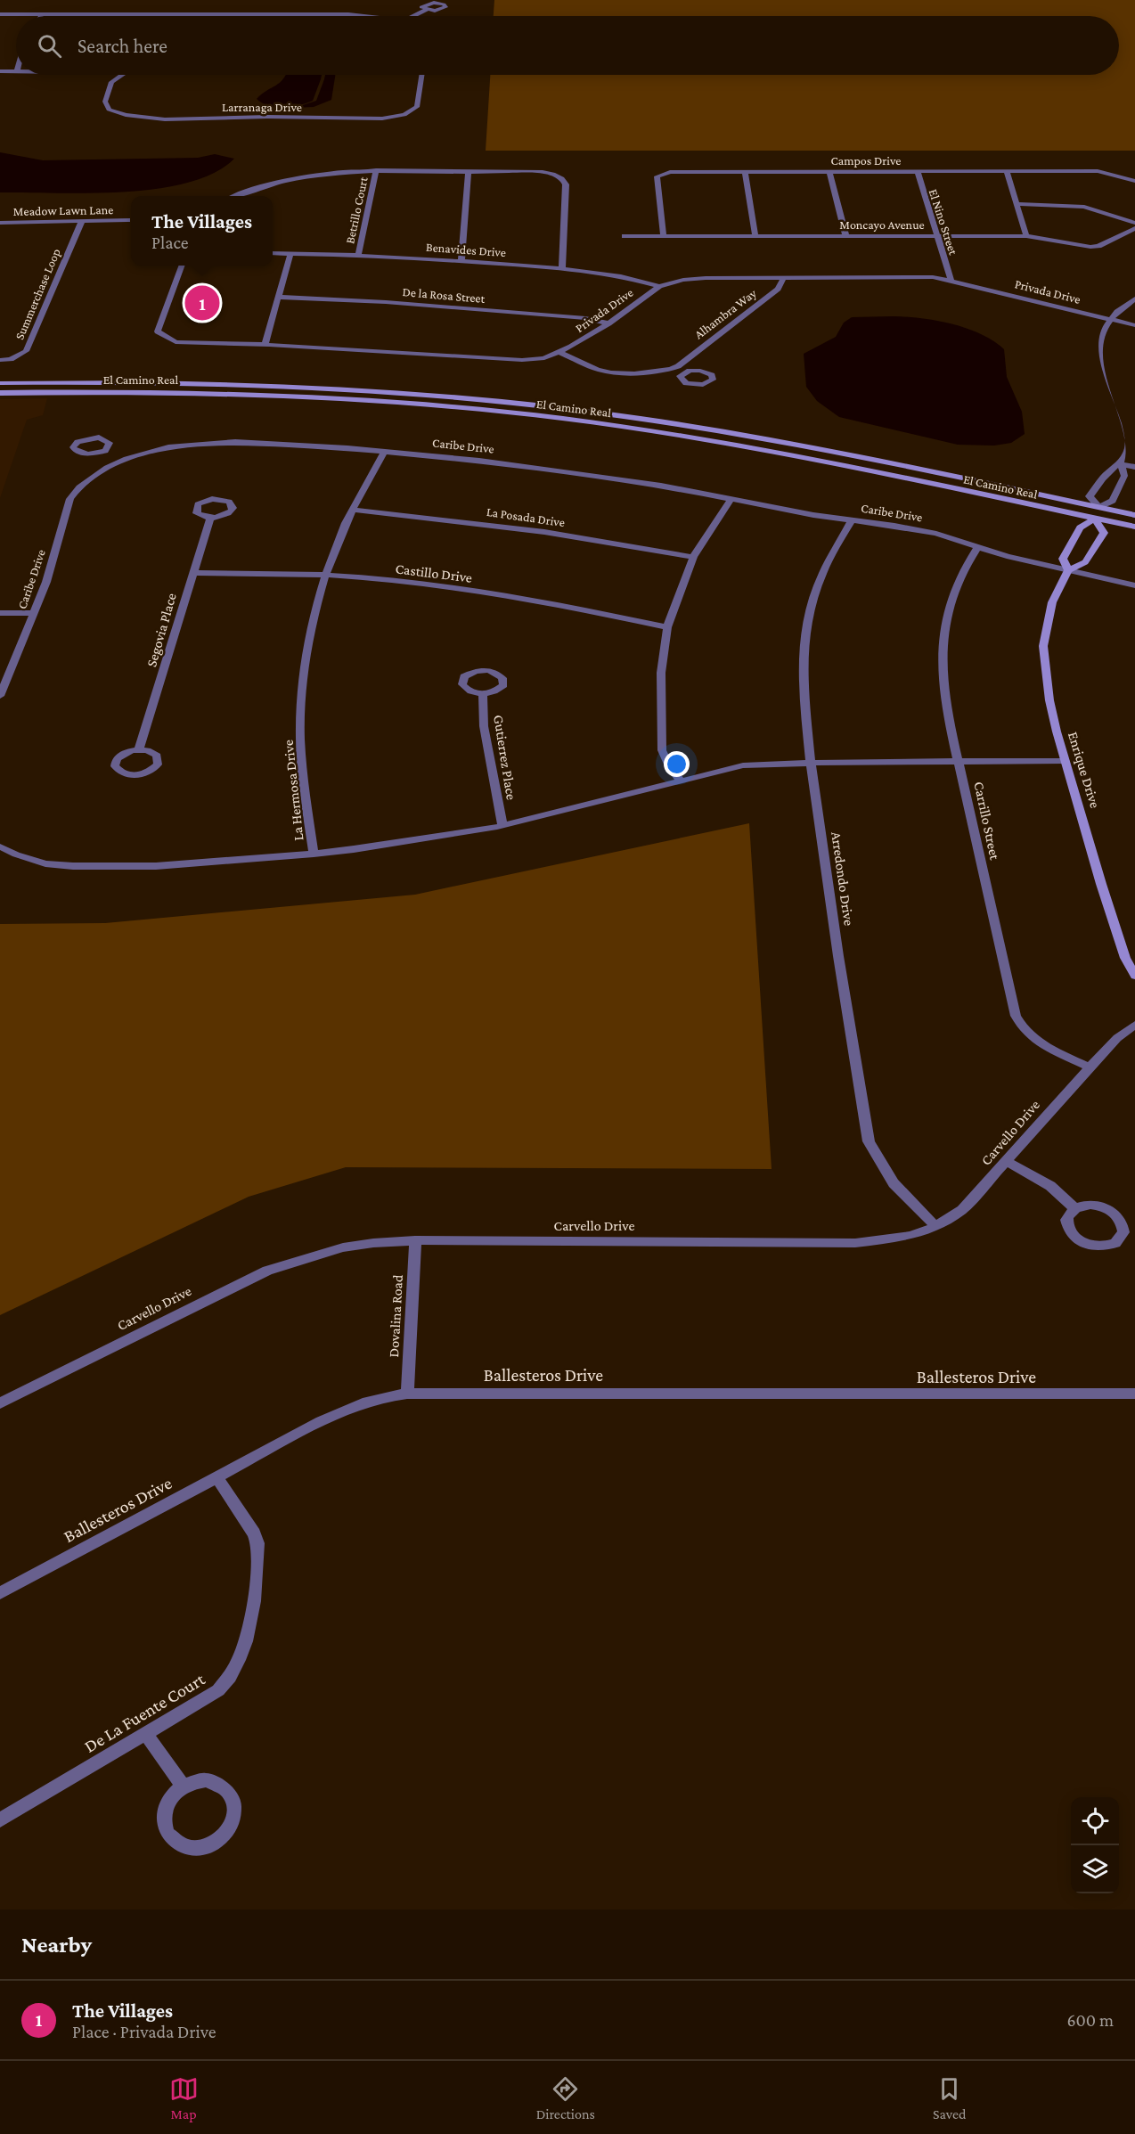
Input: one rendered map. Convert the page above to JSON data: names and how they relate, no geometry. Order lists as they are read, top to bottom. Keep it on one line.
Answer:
{"streets":{"main road":["El Camino Real","Enrique Drive"],"street":["Larranaga Drive","Campos Drive","Meadow Lawn Lane","Betrillo Court","El Nino Street","Moncayo Avenue","Benavides Drive","Privada Drive","Summerchase Loop","De la Rosa Street","Alhambra Way","Caribe Drive","La Posada Drive","Castillo Drive","Segovia Place","Gutierrez Place","La Hermosa Drive","Carrillo Street","Arredondo Drive","Carvello Drive","Dovalina Road","Ballesteros Drive","De La Fuente Court"]},"crossings":[["Campos Drive","El Nino Street"],["Campos Drive","Moncayo Avenue"],["Meadow Lawn Lane","Summerchase Loop"],["Betrillo Court","Benavides Drive"],["El Nino Street","Moncayo Avenue"],["El Nino Street","Privada Drive"],["Benavides Drive","Privada Drive"],["Privada Drive","De la Rosa Street"],["Privada Drive","Alhambra Way"],["El Camino Real","Enrique Drive"],["Caribe Drive","Enrique Drive"],["Caribe Drive","La Hermosa Drive"],["Caribe Drive","Carrillo Street"],["Caribe Drive","Arredondo Drive"],["La Posada Drive","La Hermosa Drive"],["Castillo Drive","Segovia Place"],["Castillo Drive","La Hermosa Drive"],["Carrillo Street","Carvello Drive"],["Arredondo Drive","Carvello Drive"],["Carvello Drive","Dovalina Road"],["Dovalina Road","Ballesteros Drive"],["Ballesteros Drive","De La Fuente Court"]],"page":{"search":"Search here","popup":["The Villages","Place"],"pins":"1","heading":"Nearby","list":[{"mark":"1","name":"The Villages","note":"Place · Privada Drive","value":"600 m"}],"nav":["Map","Directions","Saved"]}}
